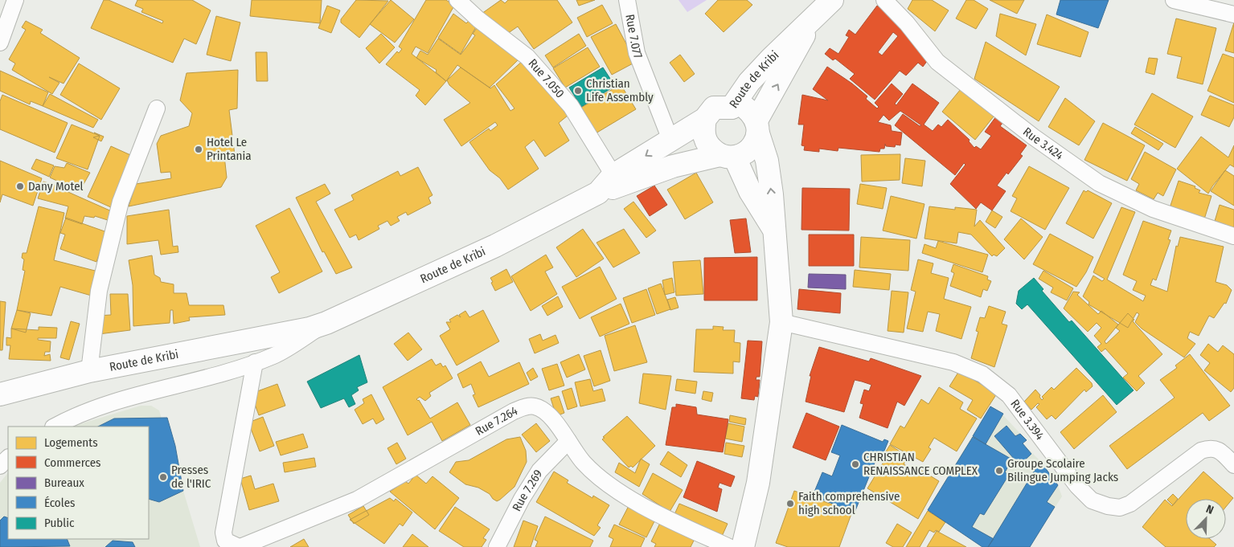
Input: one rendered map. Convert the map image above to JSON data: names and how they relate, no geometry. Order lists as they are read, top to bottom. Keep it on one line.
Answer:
{"streets":{"main road":["Route de Kribi"],"street":["Rue 7.077","Rue 7.050","Rue 3.424","Rue 3.394","Rue 7.264","Rue 7.269"]},"crossings":[["Rue 7.077","Route de Kribi"],["Route de Kribi","Rue 7.050"],["Rue 7.264","Rue 7.269"]],"places":["Christian Life Assembly","Hotel Le Printania","Dany Motel","CHRISTIAN RENAISSANCE COMPLEX","Groupe Scolaire Bilingue Jumping Jacks","Presses de l'IRIC","Faith comprehensive high school"],"legend":["Logements","Commerces","Bureaux","Écoles","Public"],"north":"top right"}
